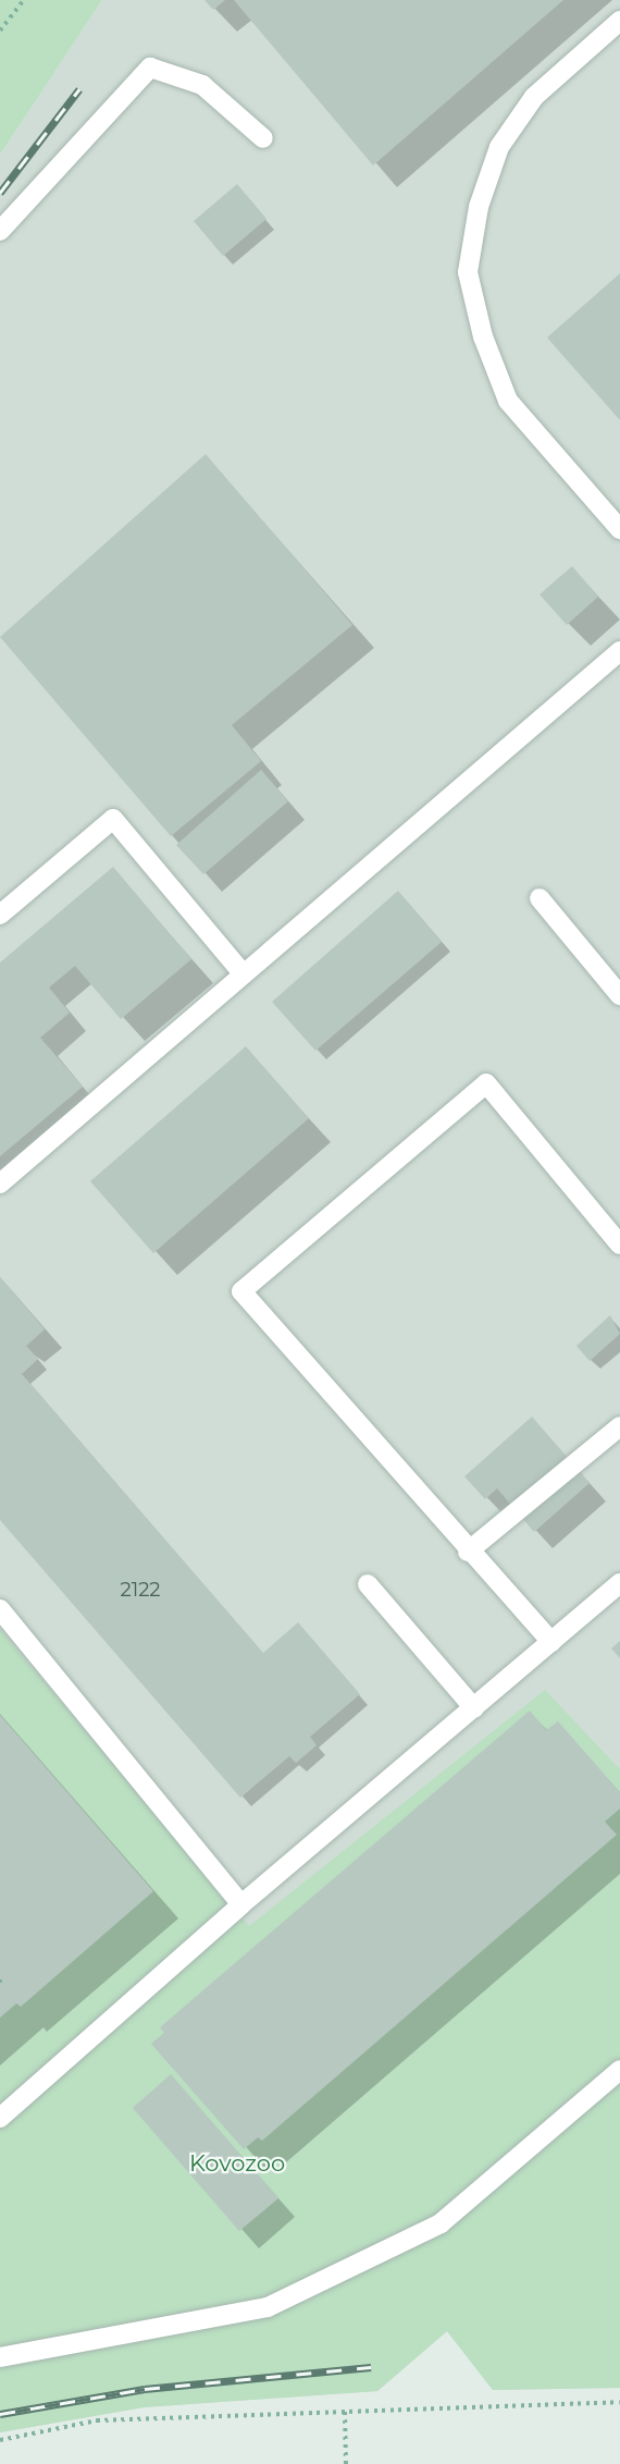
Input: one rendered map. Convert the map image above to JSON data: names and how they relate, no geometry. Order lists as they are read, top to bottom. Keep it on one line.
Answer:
{"parks":["Kovozoo"],"house_numbers":["2122"]}
